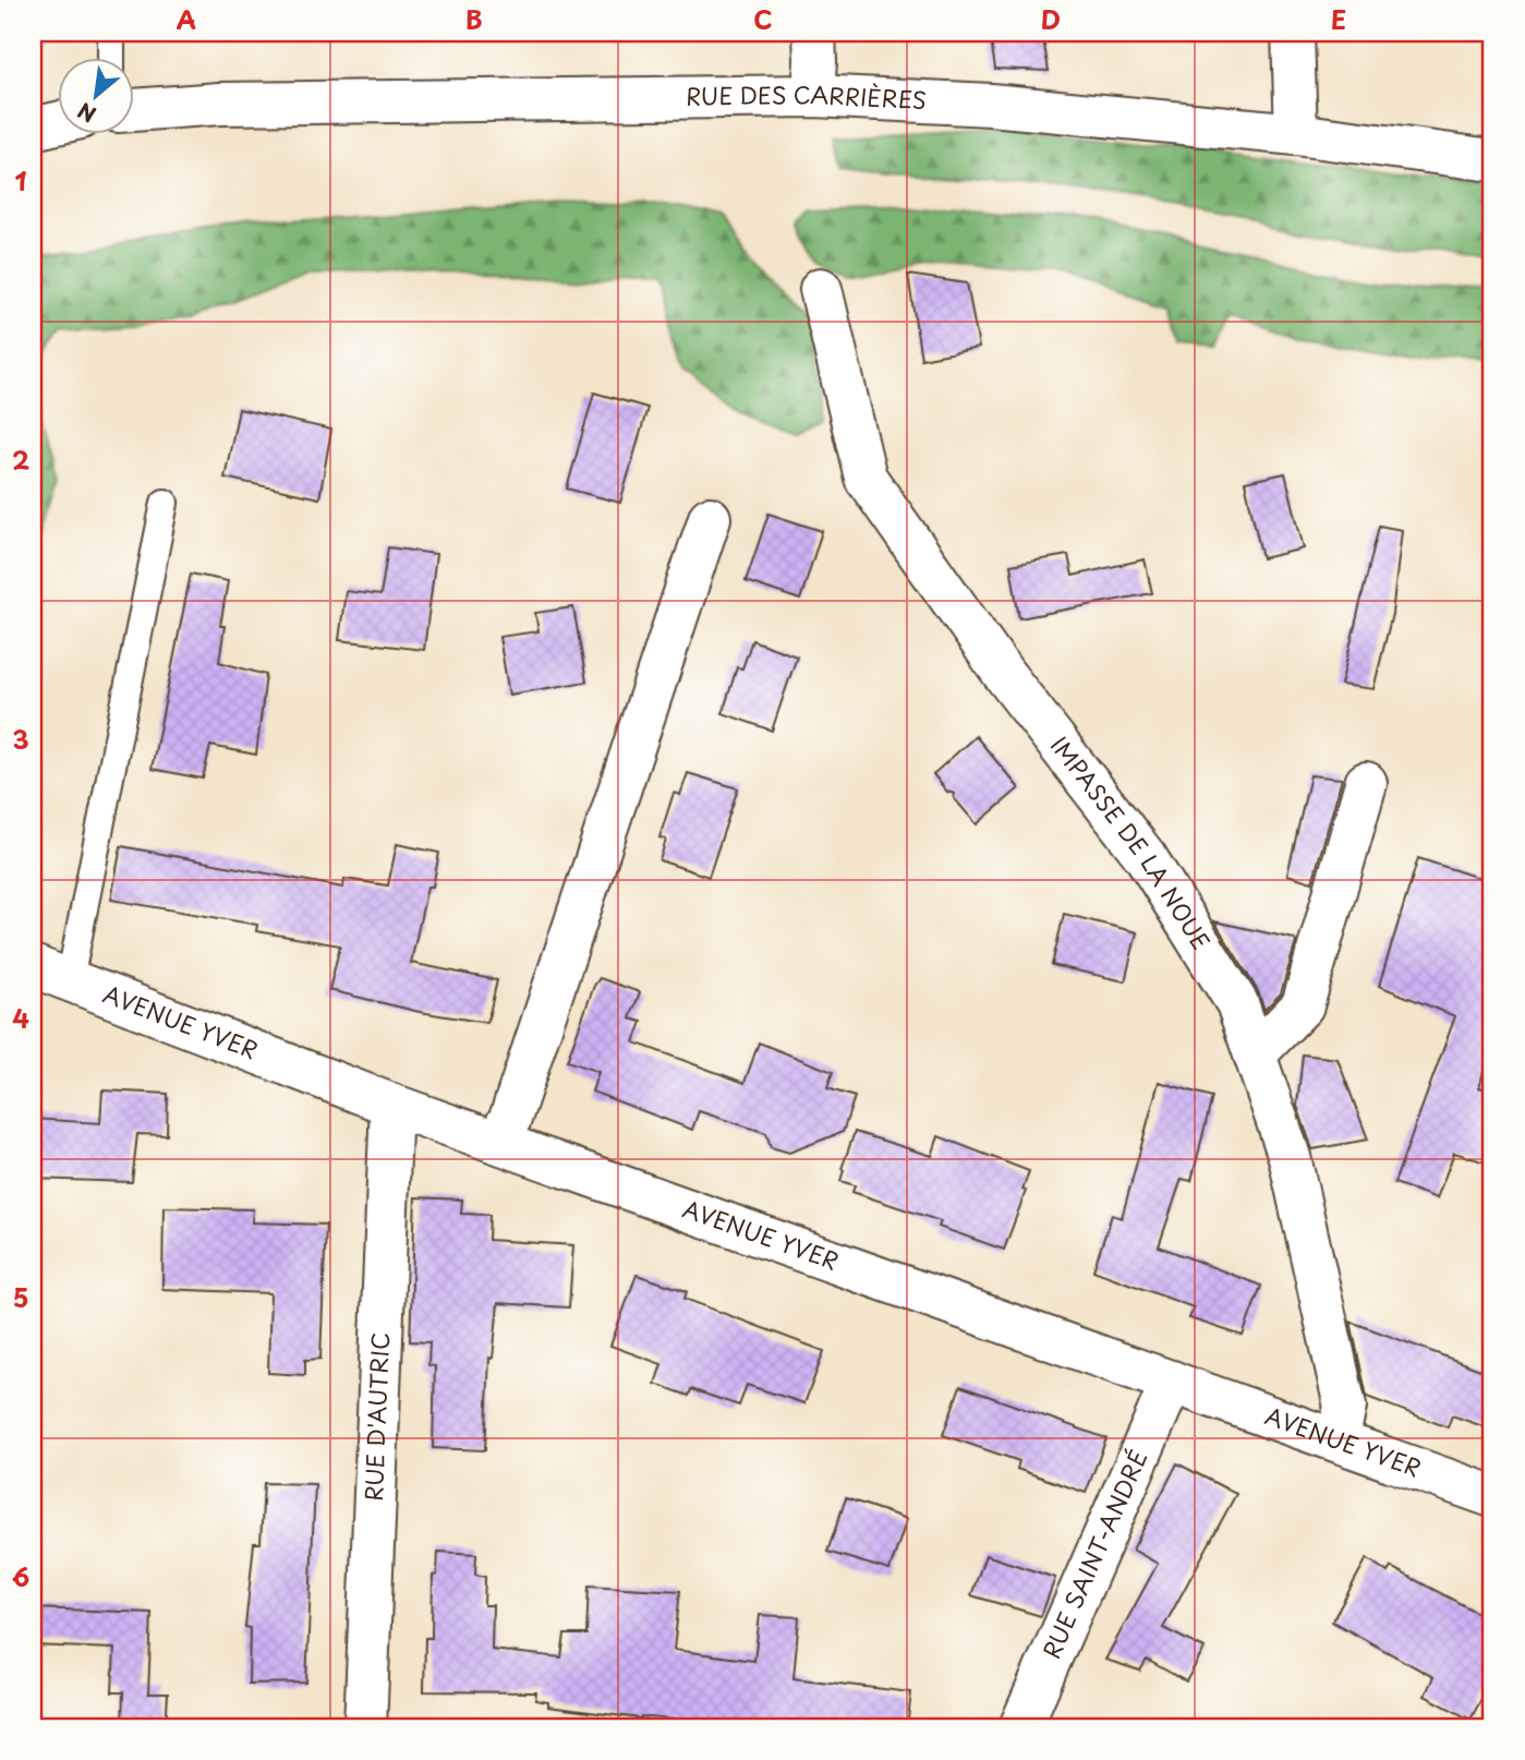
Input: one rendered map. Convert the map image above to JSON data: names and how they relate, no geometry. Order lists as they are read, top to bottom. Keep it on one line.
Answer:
{"streets":{"street":["RUE DES CARRIÈRES","IMPASSE DE LA NOUE","AVENUE YVER","RUE D'AUTRIC","RUE SAINT-ANDRÉ"]},"crossings":[["IMPASSE DE LA NOUE","AVENUE YVER"],["AVENUE YVER","RUE D'AUTRIC"],["AVENUE YVER","RUE SAINT-ANDRÉ"]],"north":"bottom left","grid":{"columns":["A","B","C","D","E"],"rows":["1","2","3","4","5","6"]}}
